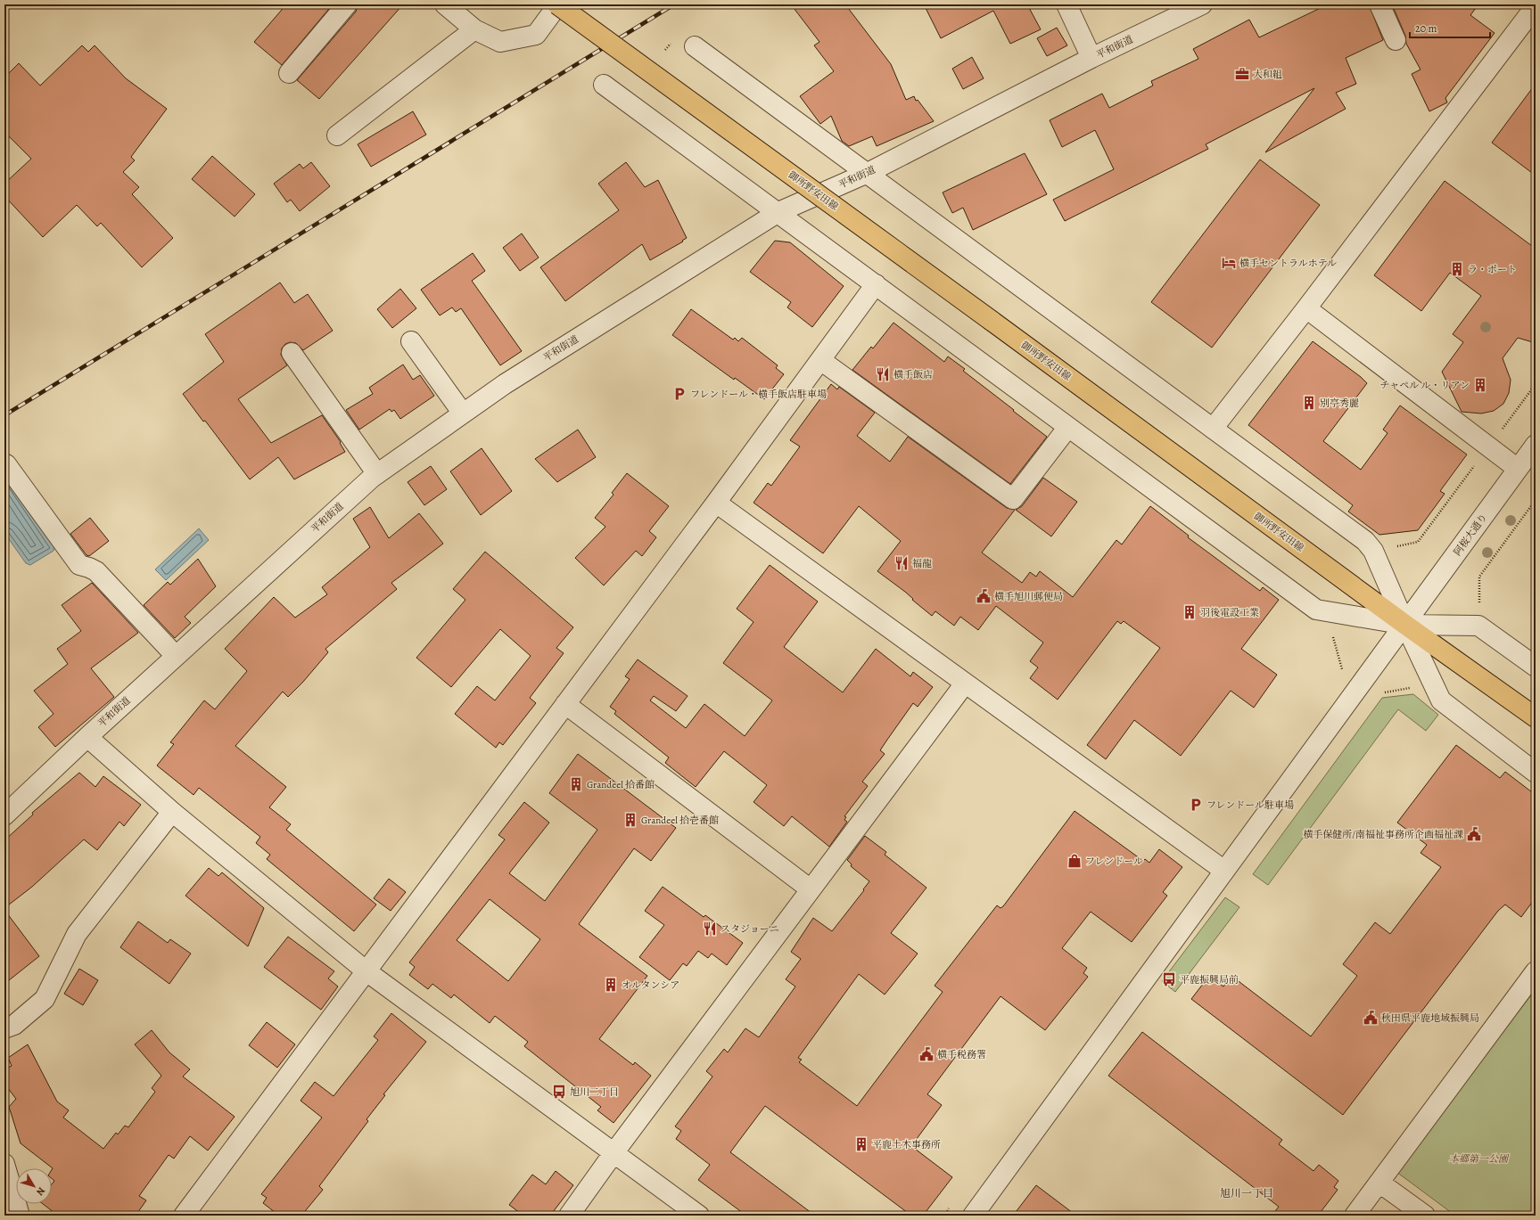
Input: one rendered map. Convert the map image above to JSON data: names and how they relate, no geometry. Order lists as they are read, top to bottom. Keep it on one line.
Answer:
{"streets":{"main road":["御所野安田線"],"street":["平和街道","阿桜大通り"]},"crossings":[["御所野安田線","阿桜大通り"]],"districts":["旭川一丁目"],"parks":["本郷第一公園"],"places":{"office":["大和組"],"hotel":["横手セントラルホテル"],"building":["ラ・ポート","チャペル ル・リアン","別亭秀麗","羽後電設工業","Grandeel 拾番館","Grandeel 拾壱番館","オルタンシア","平鹿土木事務所"],"restaurant":["横手飯店","福龍","スタジョーニ"],"parking":["フレンドール・横手飯店駐車場","フレンドール駐車場"],"public building":["横手旭川郵便局","横手保健所/南福祉事務所企画福祉課","秋田県平鹿地域振興局","横手税務署"],"shop":["フレンドール"],"bus stop":["平鹿振興局前","旭川二丁目"]},"scale_bar":"20 m","north":"bottom right"}
